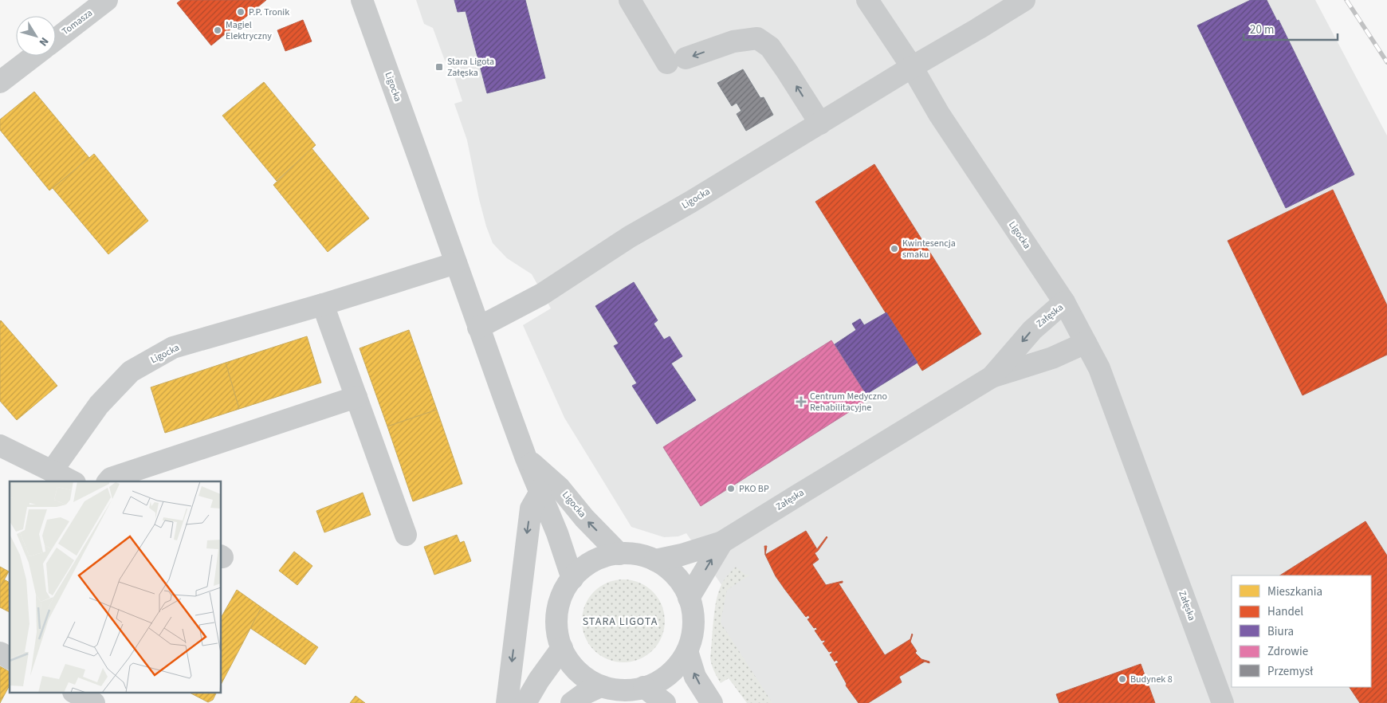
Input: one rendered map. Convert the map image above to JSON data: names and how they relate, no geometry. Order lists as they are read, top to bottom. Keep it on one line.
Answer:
{"streets":{"street":["Tomasza","Ligocka","Załęska"]},"crossings":[["Ligocka","Załęska"]],"districts":["STARA LIGOTA"],"places":{"other":["P.P. Tronik","Magiel Elektryczny","Kwintesencja smaku","PKO BP","Budynek 8"],"transit":["Stara Ligota Załęska"],"health":["Centrum Medyczno Rehabilitacyjne"]},"legend":["Mieszkania","Handel","Biura","Zdrowie","Przemysł"],"scale_bar":"20 m","north":"bottom right"}
